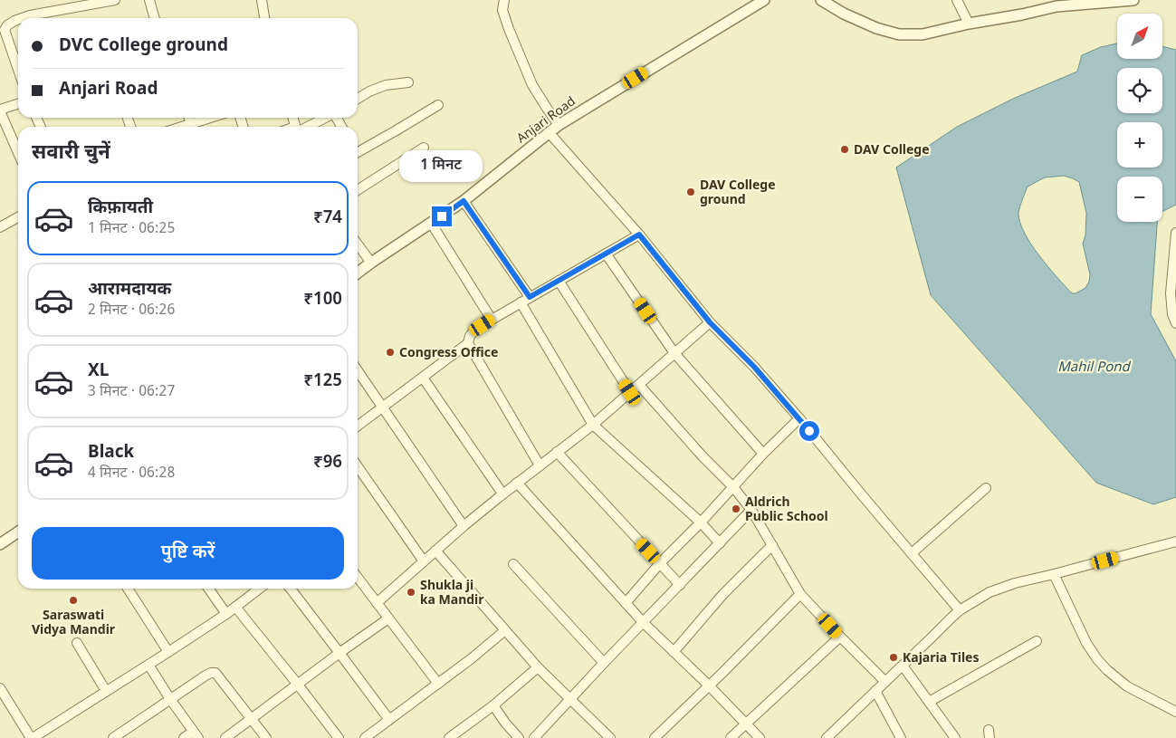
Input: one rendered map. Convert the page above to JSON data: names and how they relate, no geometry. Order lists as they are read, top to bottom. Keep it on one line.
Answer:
{"streets":{"street":["Anjari Road"]},"water":["Mahil Pond"],"places":["DAV College","DAV College ground","Congress Office","Aldrich Public School","Shukla ji ka Mandir","Saraswati Vidya Mandir","Kajaria Tiles"],"north":"top right","page":{"map_buttons":["+","−"],"banner":["DVC College ground","Anjari Road"],"heading":"सवारी चुनें","bubble":"1 मिनट","list":[{"name":"किफ़ायती","note":"1 मिनट · 06:25","value":"₹74"},{"name":"आरामदायक","note":"2 मिनट · 06:26","value":"₹100"},{"name":"XL","note":"3 मिनट · 06:27","value":"₹125"},{"name":"Black","note":"4 मिनट · 06:28","value":"₹96"}],"buttons":"पुष्टि करें"}}
